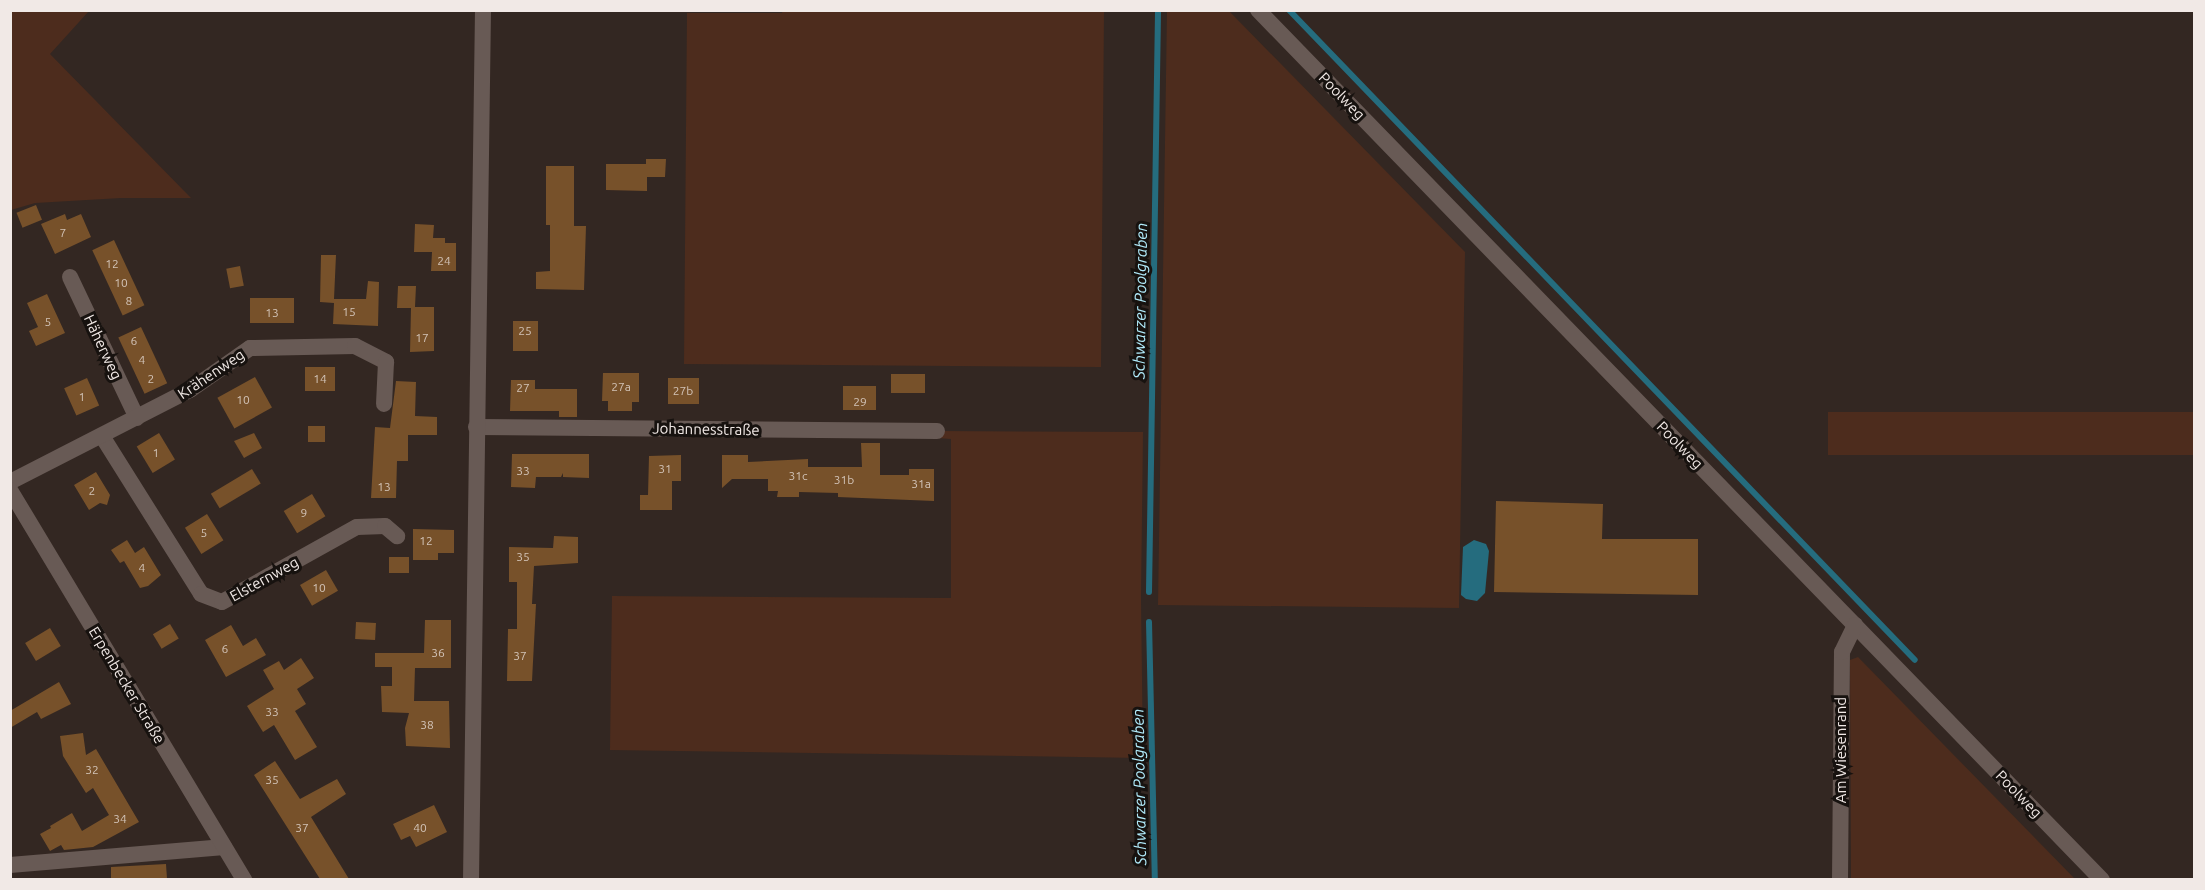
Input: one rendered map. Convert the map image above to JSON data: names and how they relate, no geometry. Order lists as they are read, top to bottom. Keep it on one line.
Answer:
{"streets":{"street":["Poolweg","Häherweg","Krähenweg","Johannesstraße","Elsternweg","Erpenbecker Straße","Am Wiesenrand"]},"crossings":[["Poolweg","Am Wiesenrand"],["Häherweg","Krähenweg"],["Krähenweg","Elsternweg"]],"water":["Schwarzer Poolgraben"],"house_numbers":["7","24","12","10","8","15","13","5","25","17","6","4","2","14","27a","27","27b","1","10","29","1","31","33","31c","31b","31a","13","2","9","5","12","35","4","10","6","36","37","33","38","32","35","34","37","40"]}
